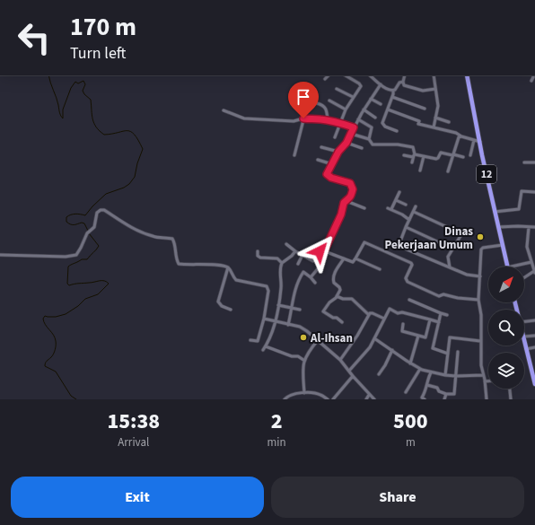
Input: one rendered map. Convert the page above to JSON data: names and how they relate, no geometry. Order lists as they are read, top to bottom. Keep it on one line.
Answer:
{"streets":{"highway":["12"]},"places":["Dinas Pekerjaan Umum","Al-Ihsan"],"north":"top right","page":{"turn":["170 m","Turn left"],"eta":["15:38","Arrival","2","min","500","m"],"buttons":["Exit","Share"]}}
